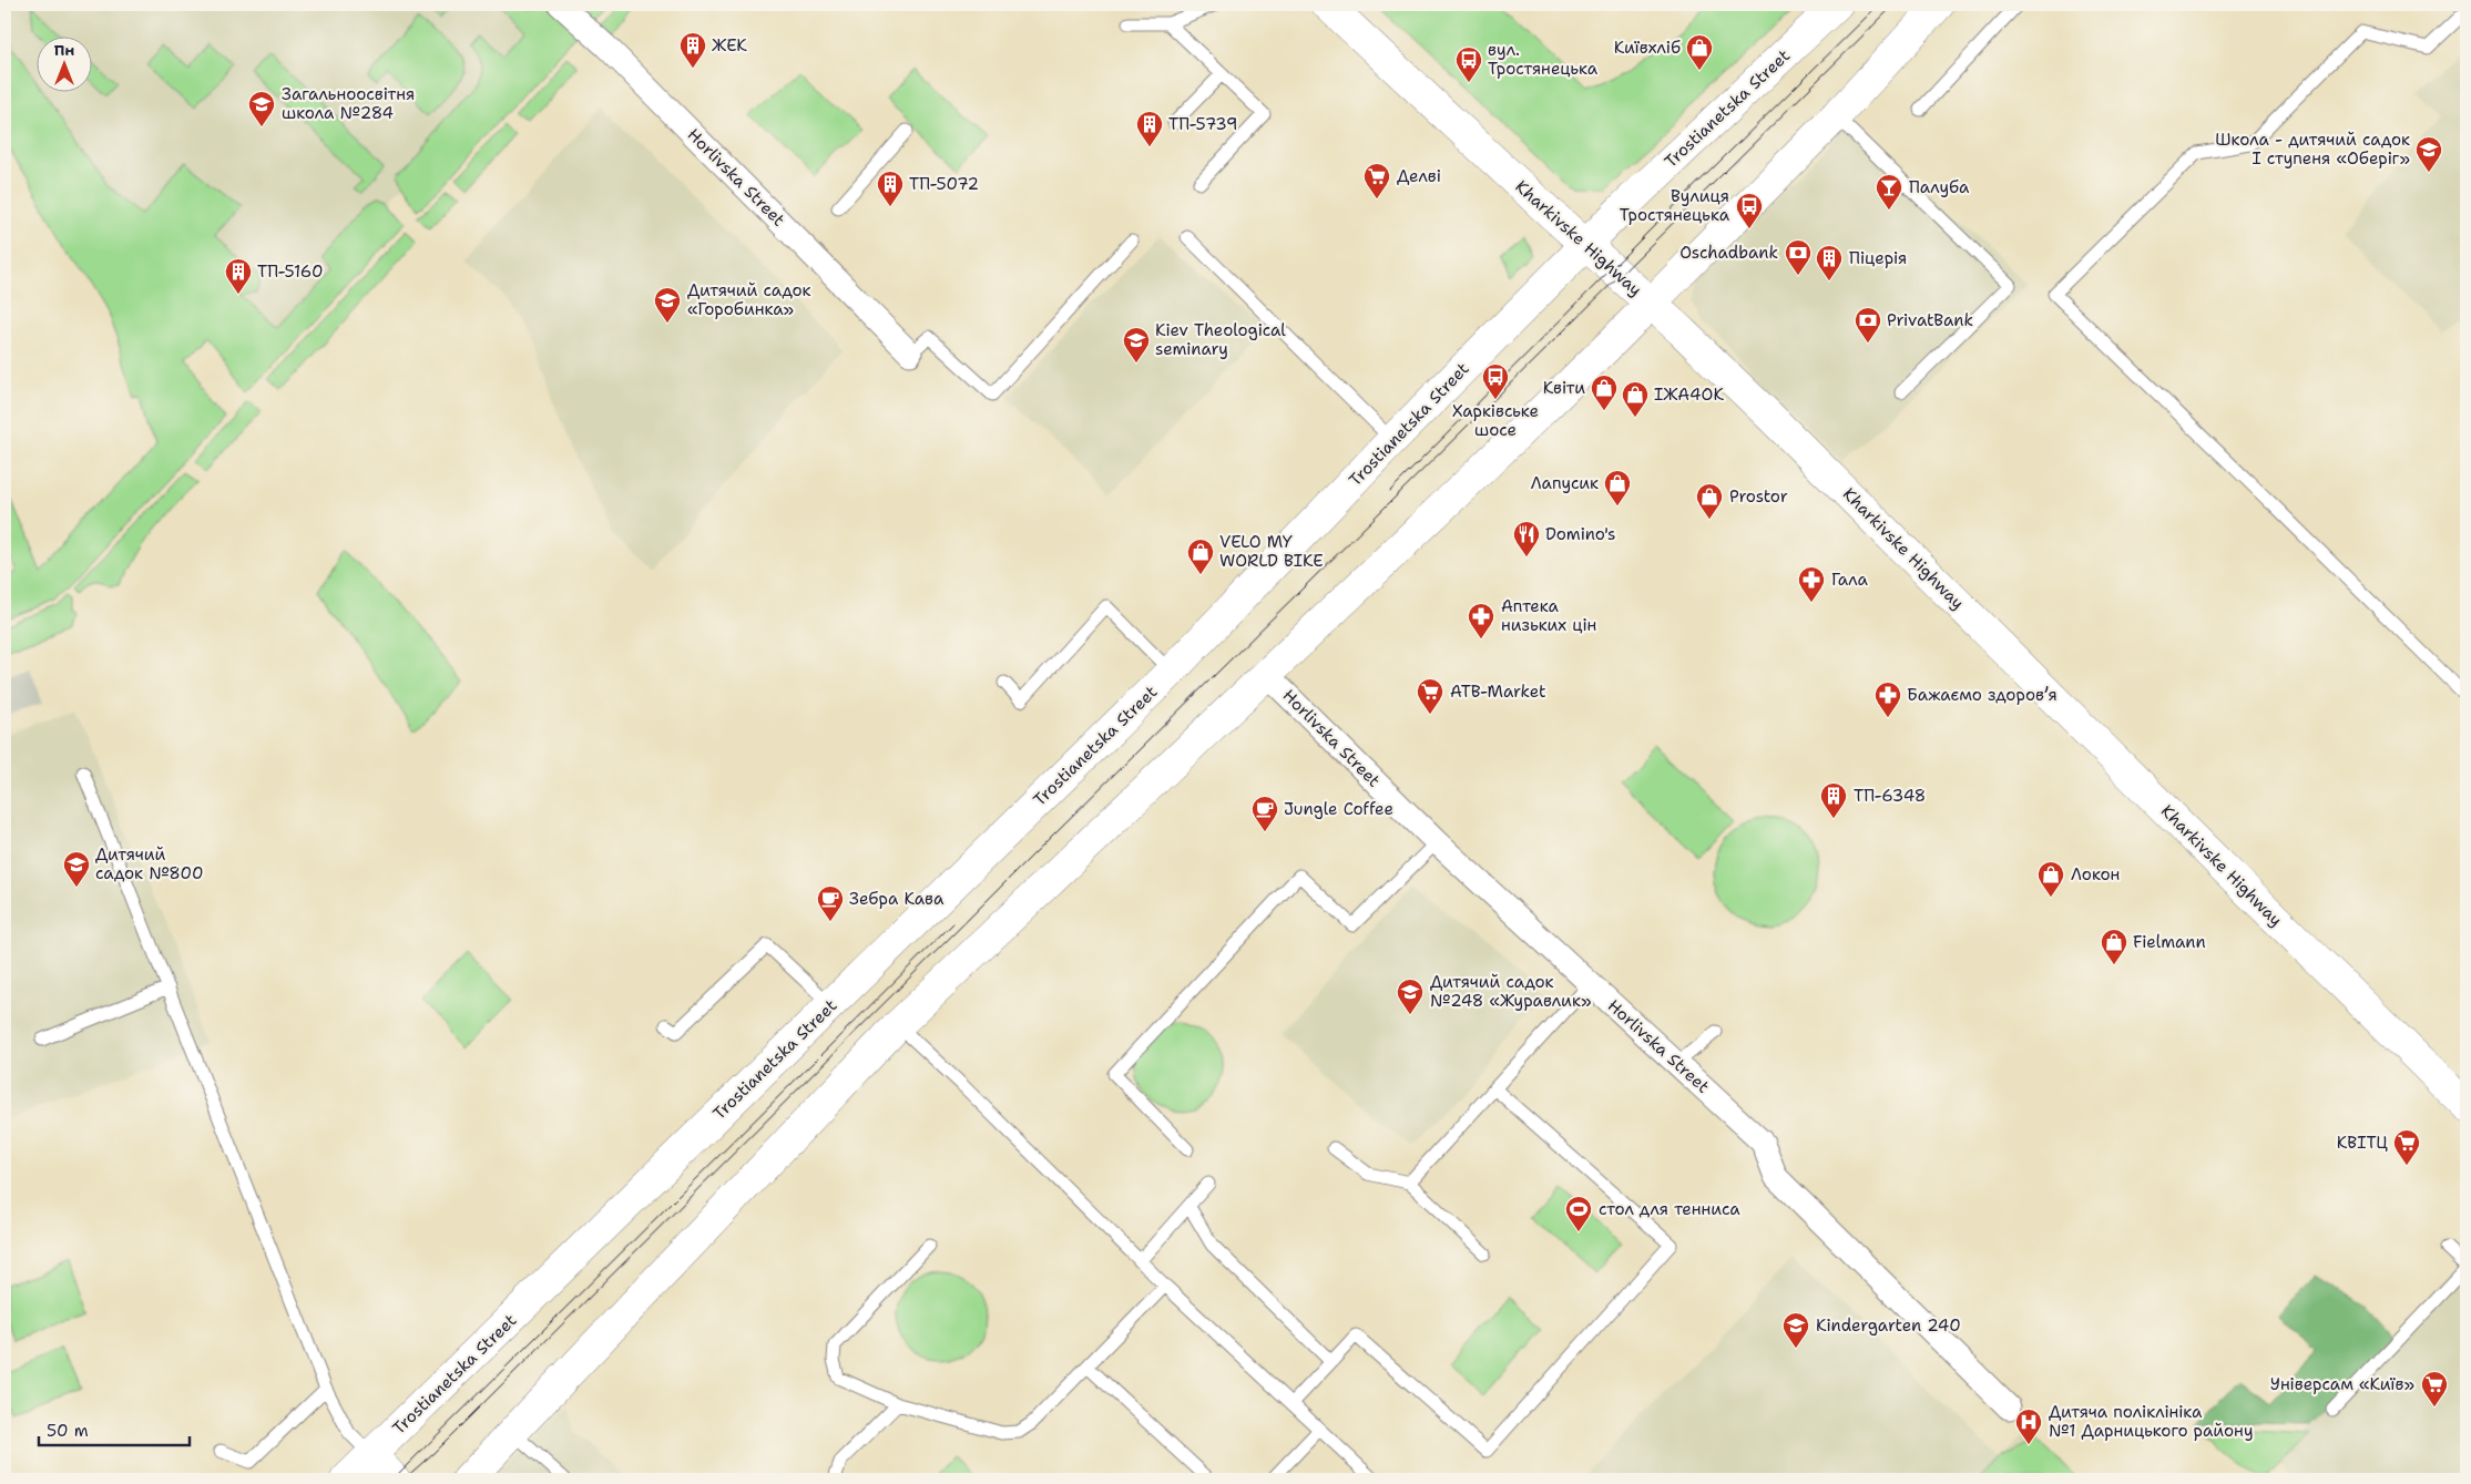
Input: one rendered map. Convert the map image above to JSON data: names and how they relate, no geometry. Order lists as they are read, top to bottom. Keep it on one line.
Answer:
{"streets":{"main road":["Trostianetska Street","Kharkivske Highway"],"street":["Horlivska Street"]},"crossings":[["Trostianetska Street","Kharkivske Highway"]],"places":{"building":["ЖЕК","ТП-5739","ТП-5072","Піцерія","ТП-5160","ТП-6348"],"shop":["Київхліб","Квіти","IЖА4ОК","Лапусик","Prostor","VELO MY WORLD BIKE","Локон","Fielmann"],"bus stop":["вул. Тростянецька","Вулиця Тростянецька","Харківське шосе"],"school or university":["Загальноосвітня школа №284","Школа - дитячий садок І ступеня «Оберіг»","Дитячий садок «Горобинка»","Kiev Theological seminary","Дитячий садок №800","Дитячий садок №248 «Журавлик»","Kindergarten 240"],"supermarket":["Делві","ATB-Market","КВІТЦ","Універсам «Київ»"],"bar":["Палуба"],"bank":["Oschadbank","PrivatBank"],"restaurant":["Domino's"],"pharmacy":["Гала","Аптека низьких цін","Бажаємо здоровʼя"],"cafe":["Jungle Coffee","Зебра Кава"],"sports":["стол для тенниса"],"hospital":["Дитяча поліклініка №1 Дарницького району"]},"scale_bar":"50 m","north":"top"}
